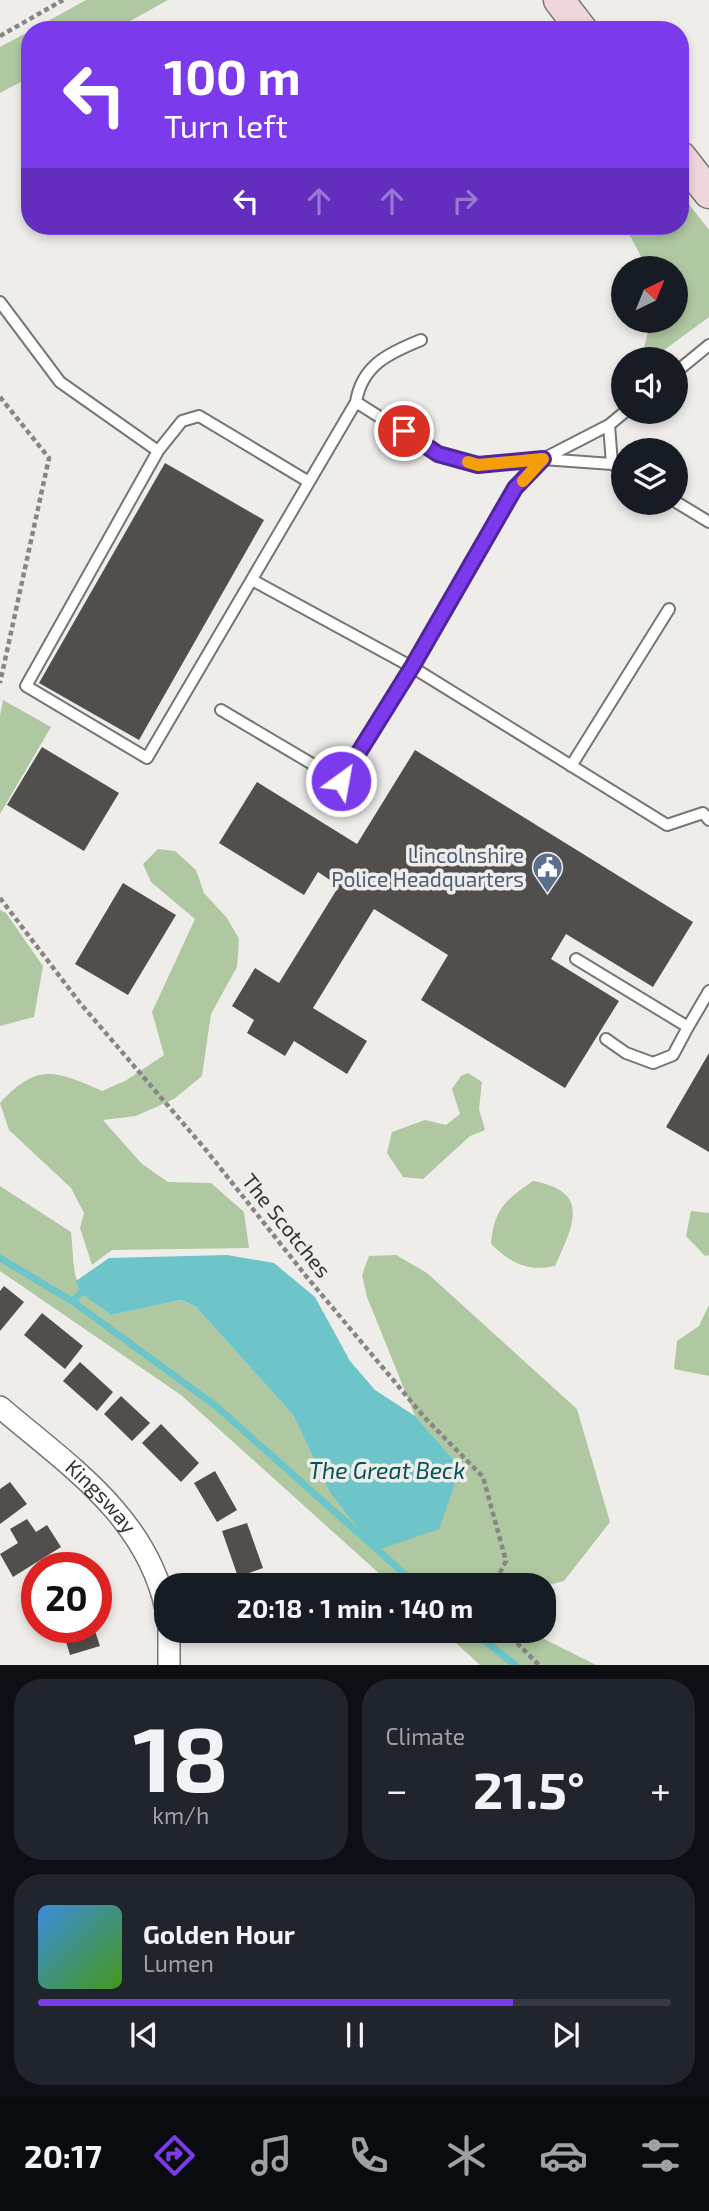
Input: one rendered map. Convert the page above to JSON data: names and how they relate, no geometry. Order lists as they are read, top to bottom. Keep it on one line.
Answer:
{"streets":{"street":["Kingsway"],"path":["The Scotches"]},"water":["The Great Beck"],"places":{"public building":["Lincolnshire Police Headquarters"]},"north":"top right","page":{"turn":["100 m","Turn left"],"limit":"20","trip":"20:18 · 1 min · 140 m","tile":[["18","km/h"],"Climate"],"heat":["−","21.5°","+"],"song":["Golden Hour","Lumen"],"tabs":"20:17"}}
